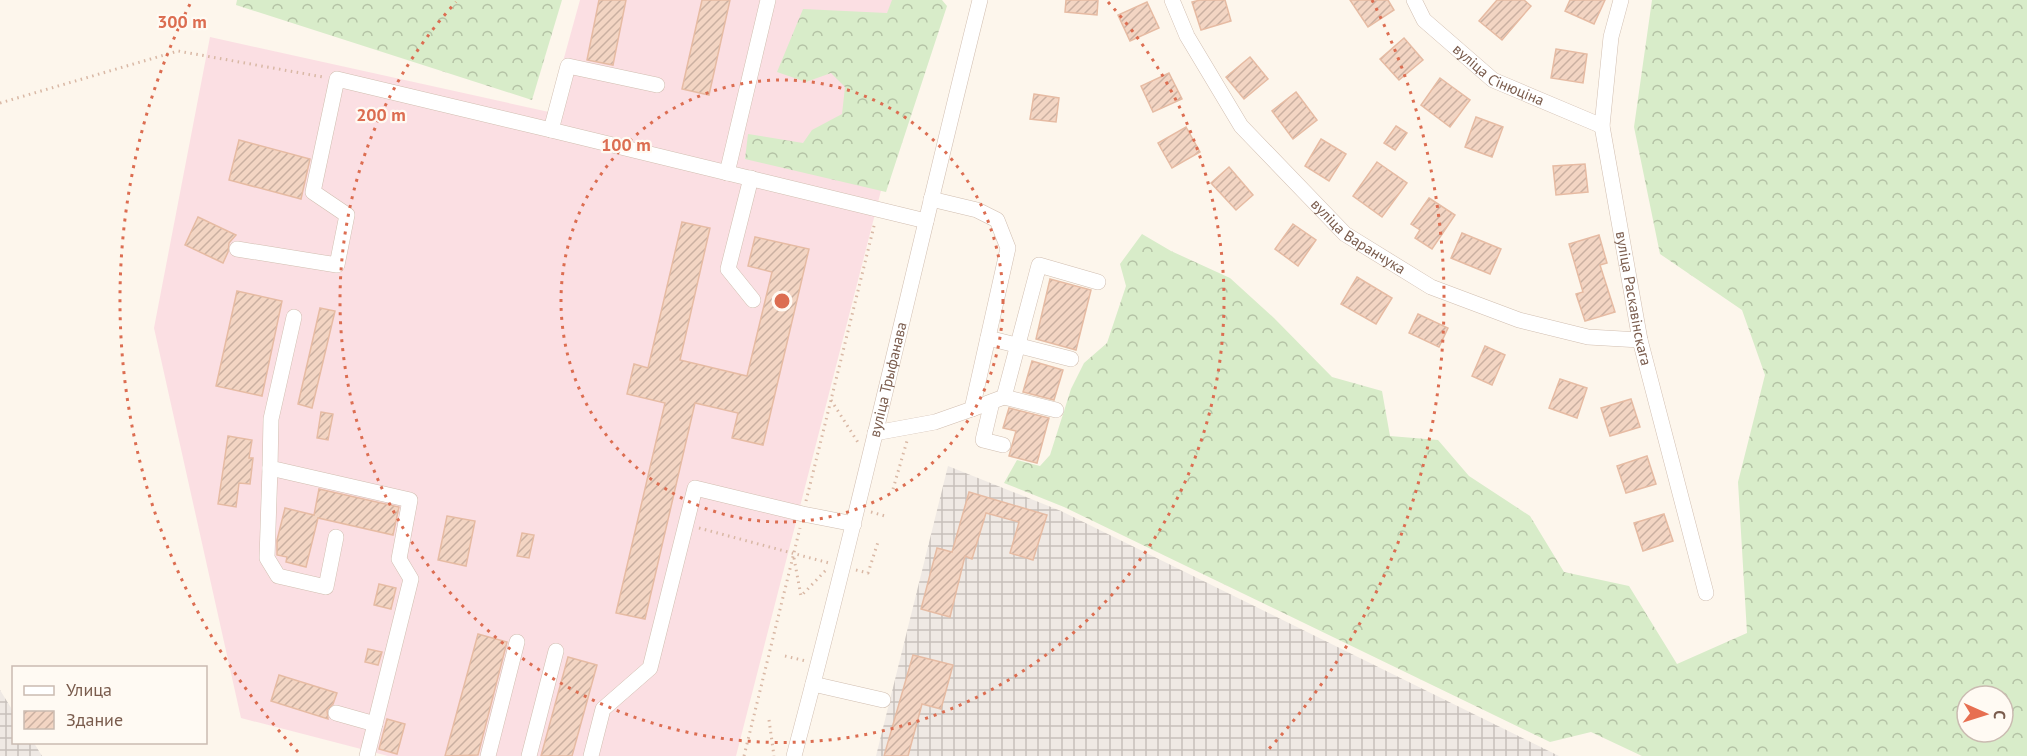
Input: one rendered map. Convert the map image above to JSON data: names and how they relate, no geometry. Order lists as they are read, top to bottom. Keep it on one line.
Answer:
{"streets":{"street":["вуліца Сінюціна","вуліца Варанчука","вуліца Раскавінскага","вуліца Трыфанава"]},"crossings":[["вуліца Сінюціна","вуліца Раскавінскага"],["вуліца Варанчука","вуліца Раскавінскага"]],"legend":["Улица","Здание"],"north":"right","rings":["300 m","200 m","100 m"]}
